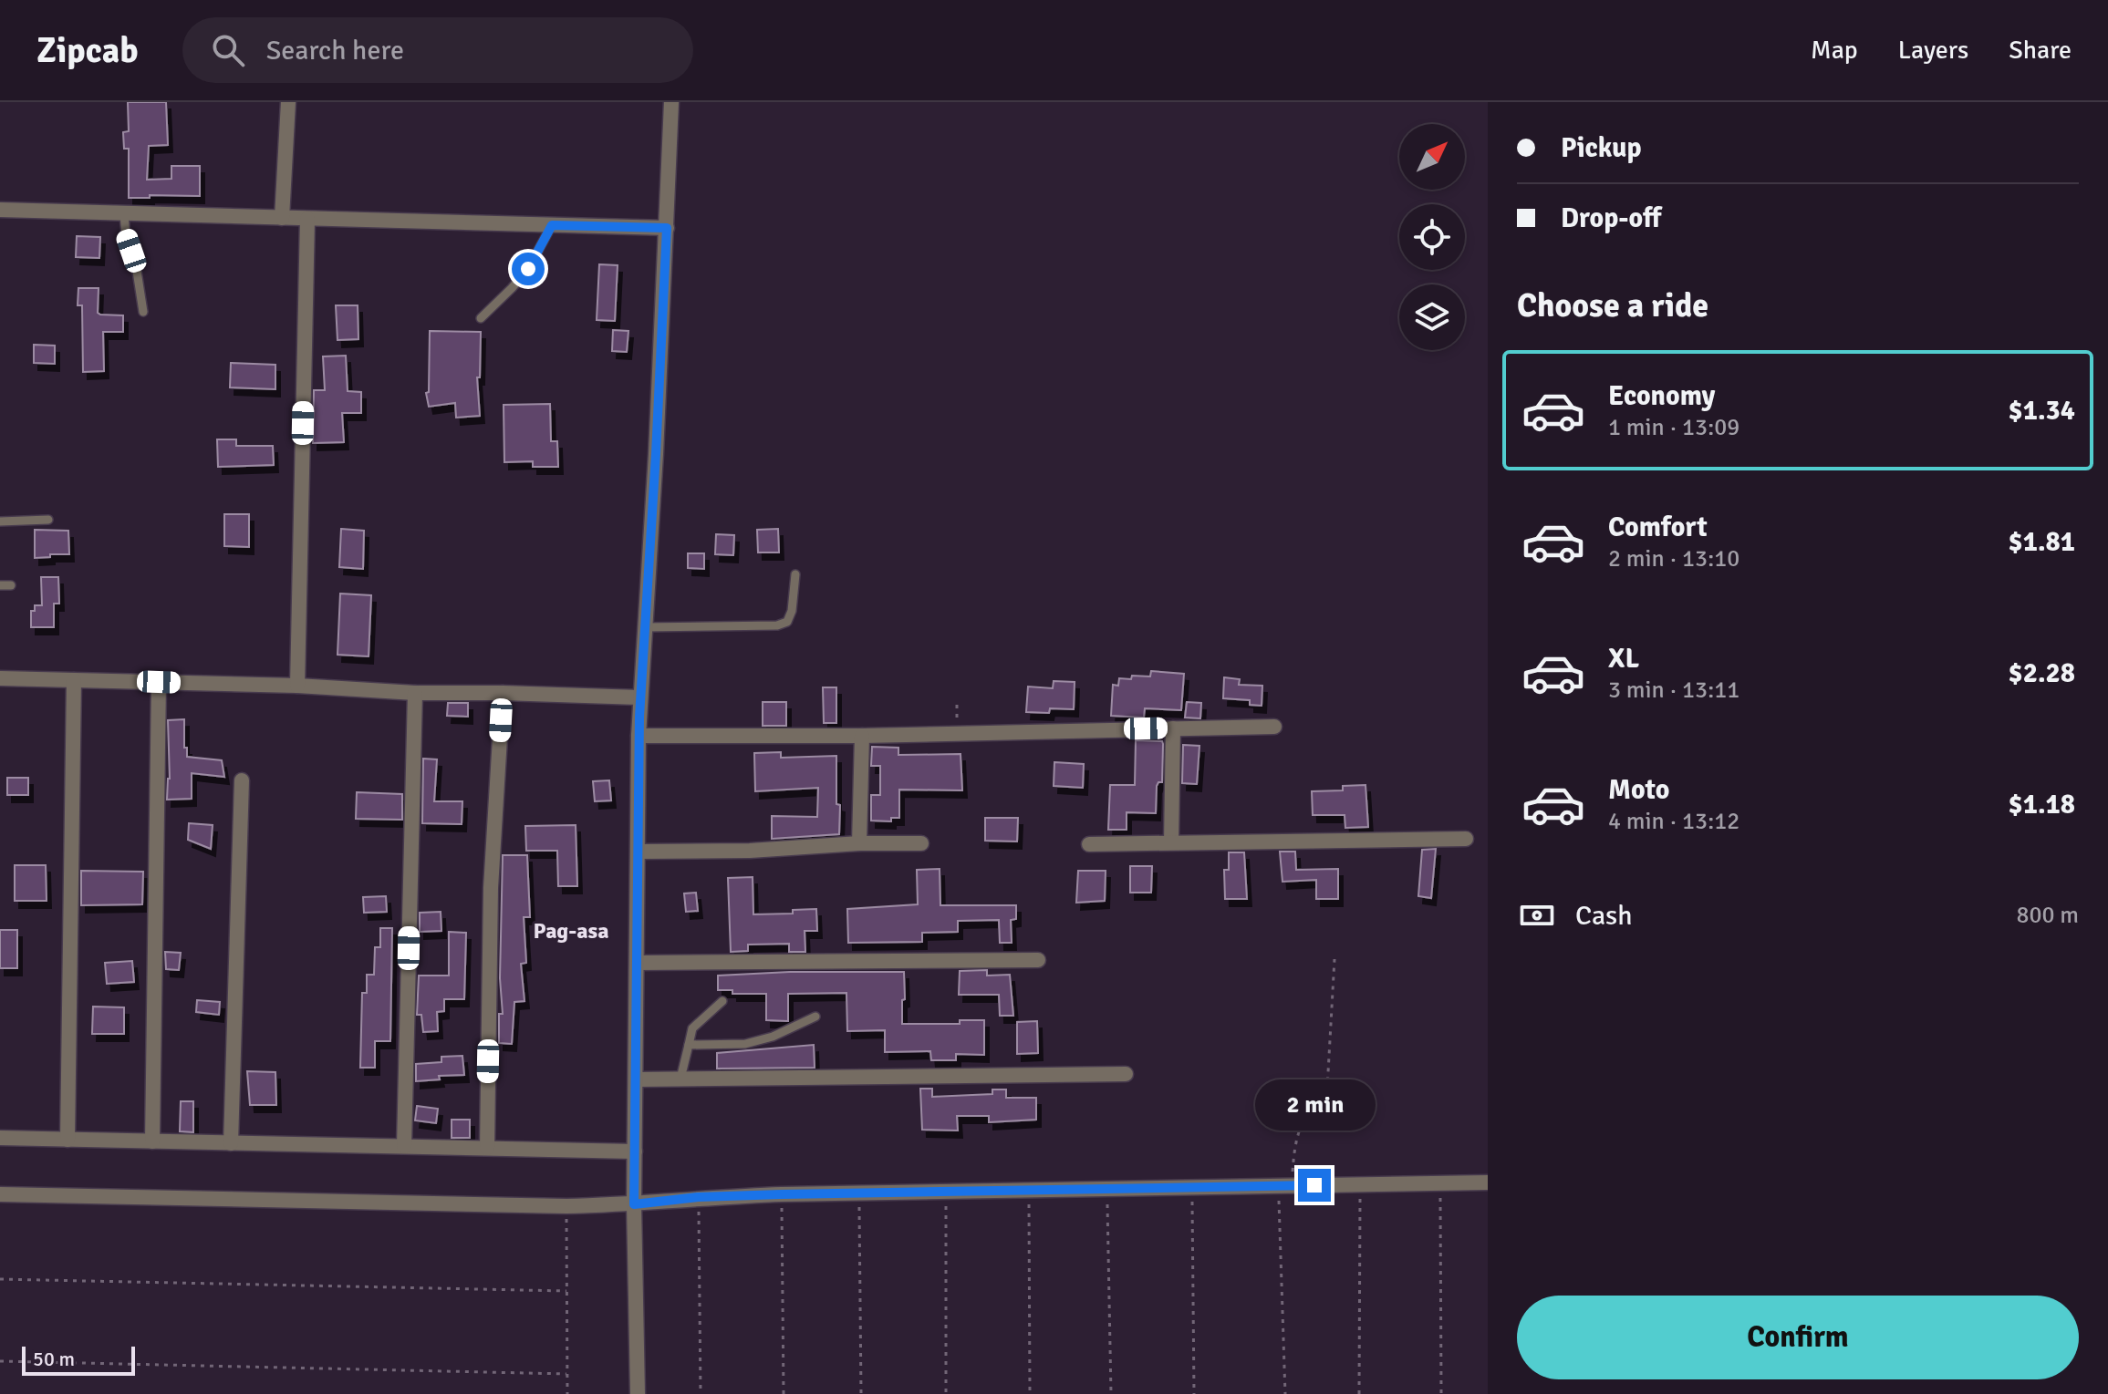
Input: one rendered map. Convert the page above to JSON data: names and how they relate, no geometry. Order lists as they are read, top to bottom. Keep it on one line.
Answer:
{"districts":["Pag-asa"],"scale_bar":"50 m","north":"top right","page":{"header":"Zipcab","search":"Search here","nav":["Map","Layers","Share"],"banner":["Pickup","Drop-off"],"heading":"Choose a ride","list":[{"name":"Economy","note":"1 min · 13:09","value":"$1.34"},{"name":"Comfort","note":"2 min · 13:10","value":"$1.81"},{"name":"XL","note":"3 min · 13:11","value":"$2.28"},{"name":"Moto","note":"4 min · 13:12","value":"$1.18"}],"pay":["Cash","800 m"],"bubble":"2 min","buttons":"Confirm","scale":"50 m"}}
